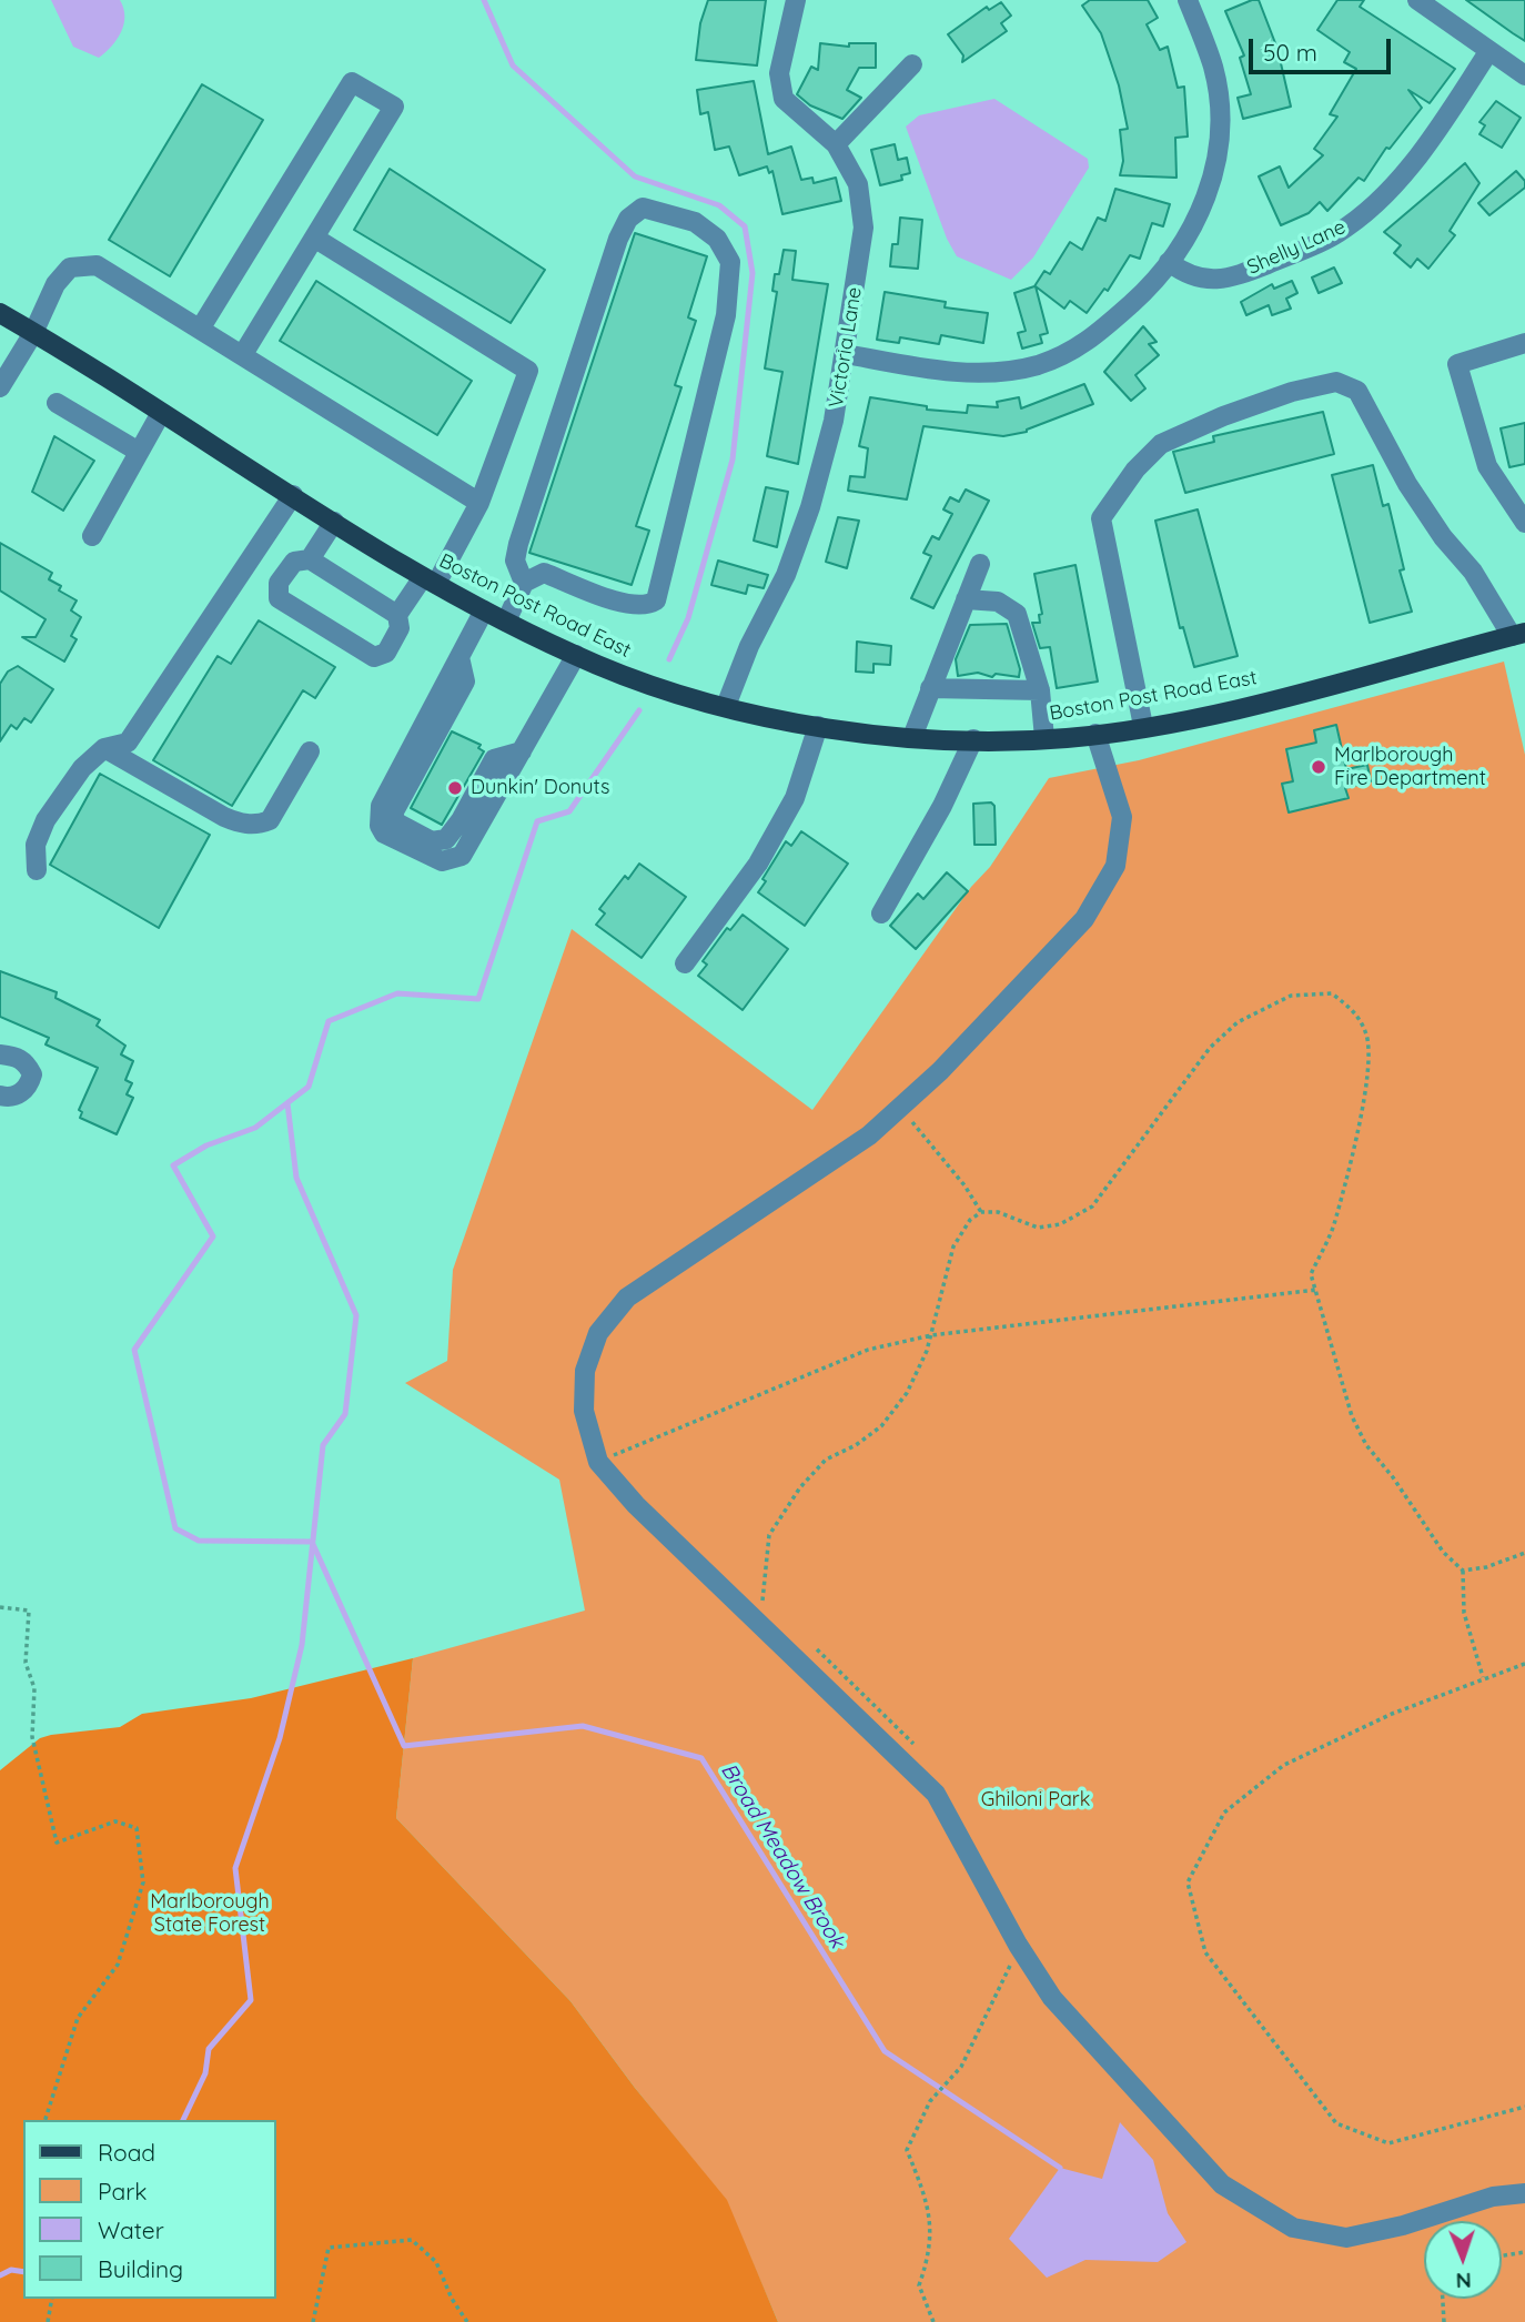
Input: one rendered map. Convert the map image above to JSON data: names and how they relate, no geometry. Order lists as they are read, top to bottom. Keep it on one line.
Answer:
{"streets":{"main road":["Boston Post Road East"],"street":["Shelly Lane","Victoria Lane"]},"crossings":[["Victoria Lane","Boston Post Road East"]],"water":["Broad Meadow Brook"],"parks":["Ghiloni Park","Marlborough State Forest"],"places":["Marlborough Fire Department","Dunkin' Donuts"],"legend":["Road","Park","Water","Building"],"scale_bar":"50 m","north":"bottom"}
